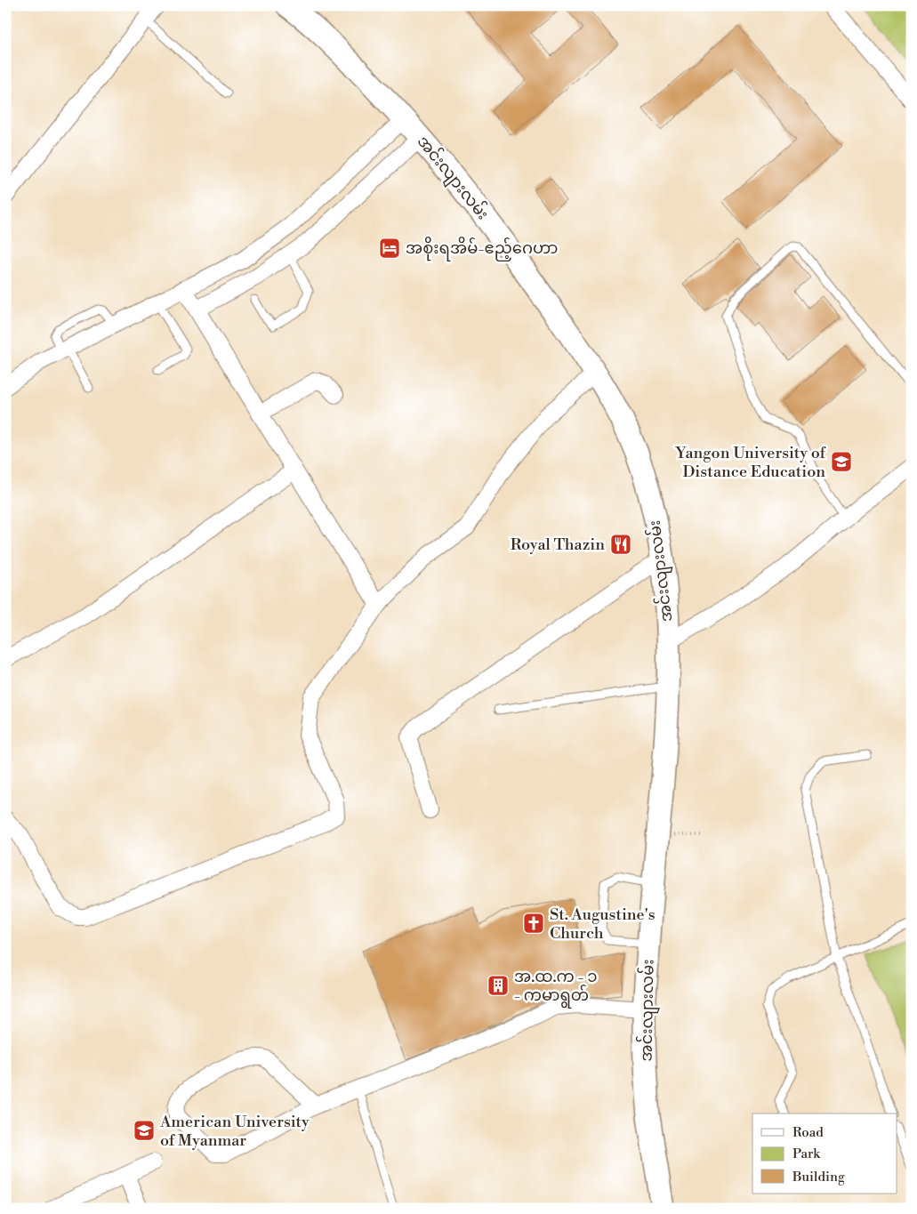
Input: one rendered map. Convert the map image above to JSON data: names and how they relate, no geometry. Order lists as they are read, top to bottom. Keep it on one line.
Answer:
{"streets":{"main road":["အင်းလျားလမ်း"]},"places":{"hotel":["အစိုးရအိမ်-ဧည့်ဂေဟာ"],"school or university":["Yangon University of Distance Education","American University of Myanmar"],"restaurant":["Royal Thazin"],"church":["St. Augustine's Church"],"building":["အ.ထ.က - ၁ - ကမာရွတ်"]},"legend":["Road","Park","Building"]}
